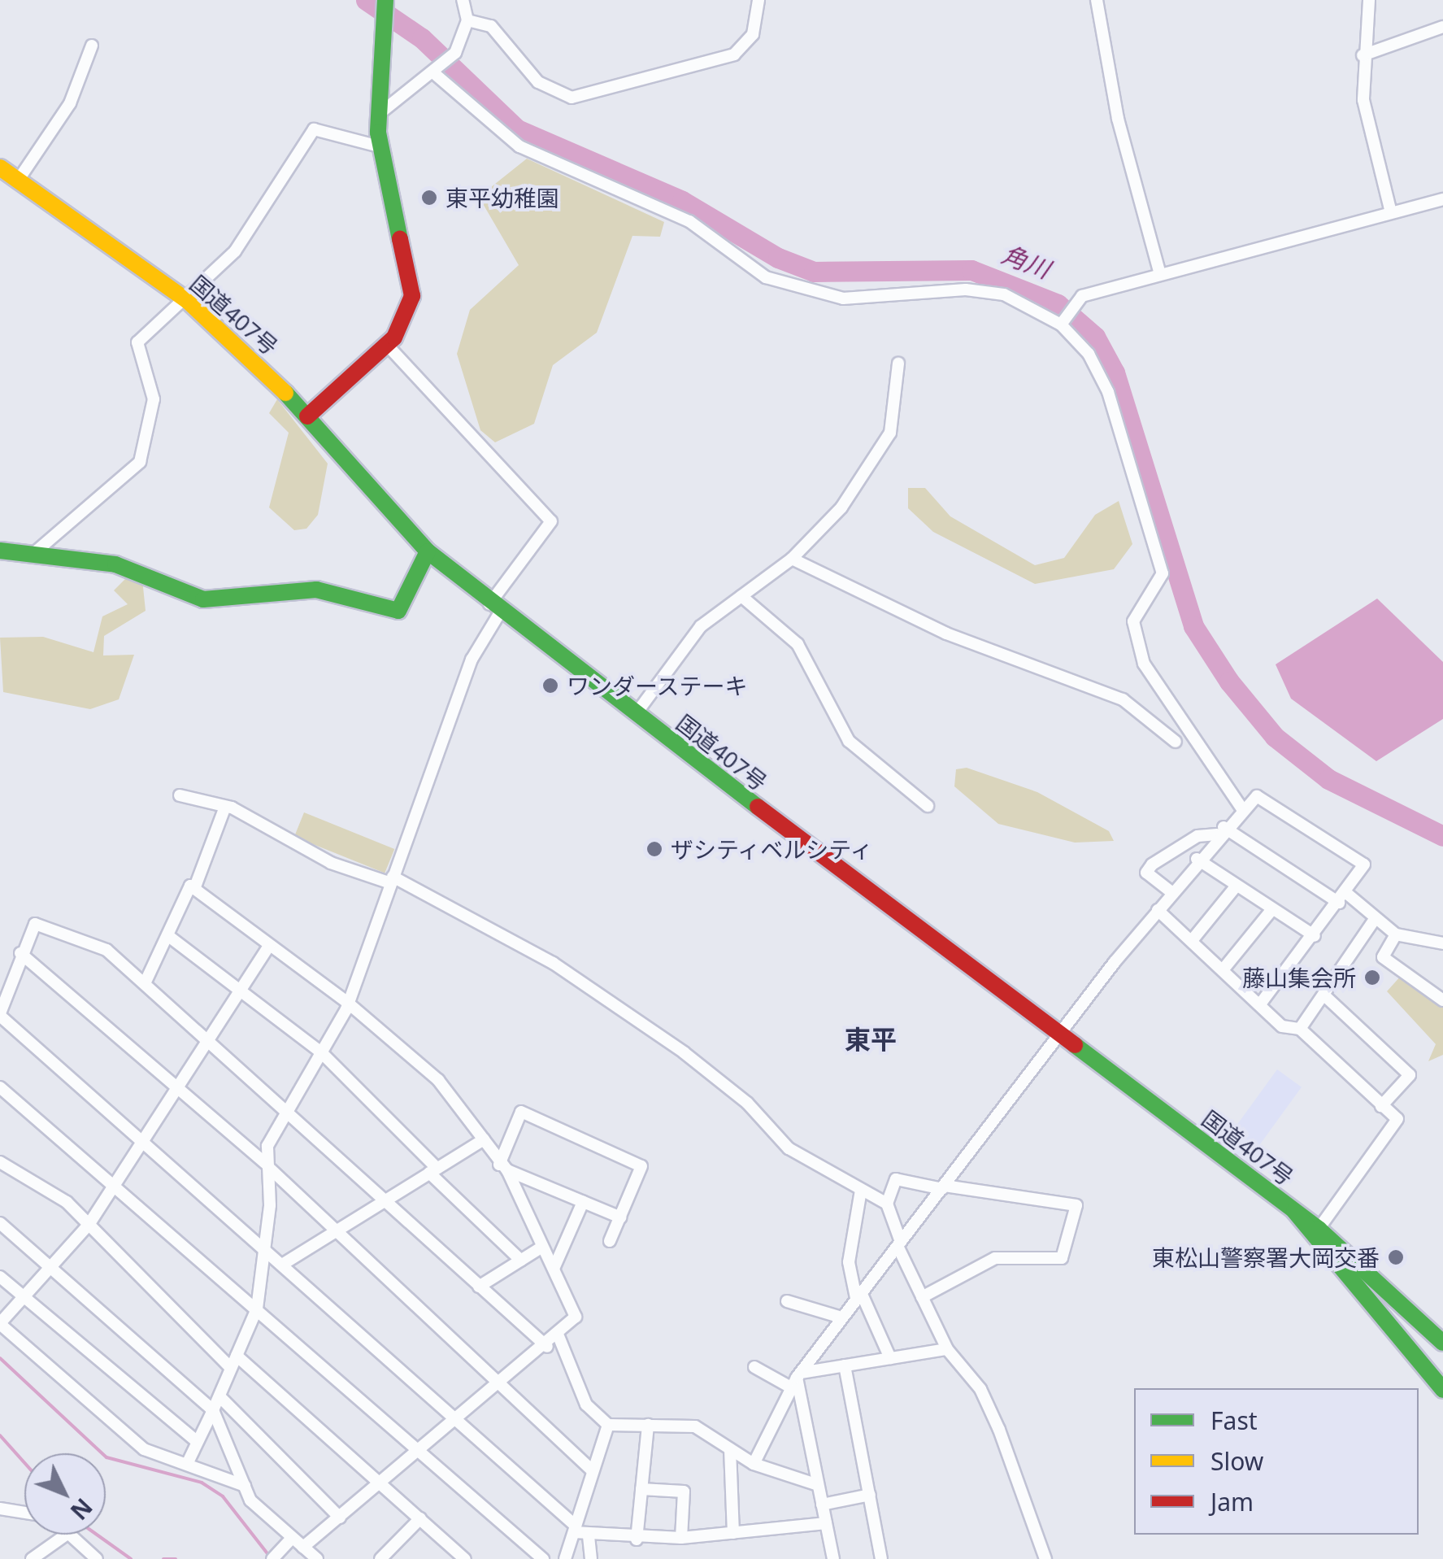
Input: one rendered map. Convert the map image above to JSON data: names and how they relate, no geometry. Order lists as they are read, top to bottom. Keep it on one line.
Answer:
{"streets":{"main road":["国道407号"]},"districts":["東平"],"water":["角川"],"places":["東平幼稚園","ワンダーステーキ","ザシティベルシティ","藤山集会所","東松山警察署大岡交番"],"legend":["Fast","Slow","Jam"],"north":"bottom right"}
